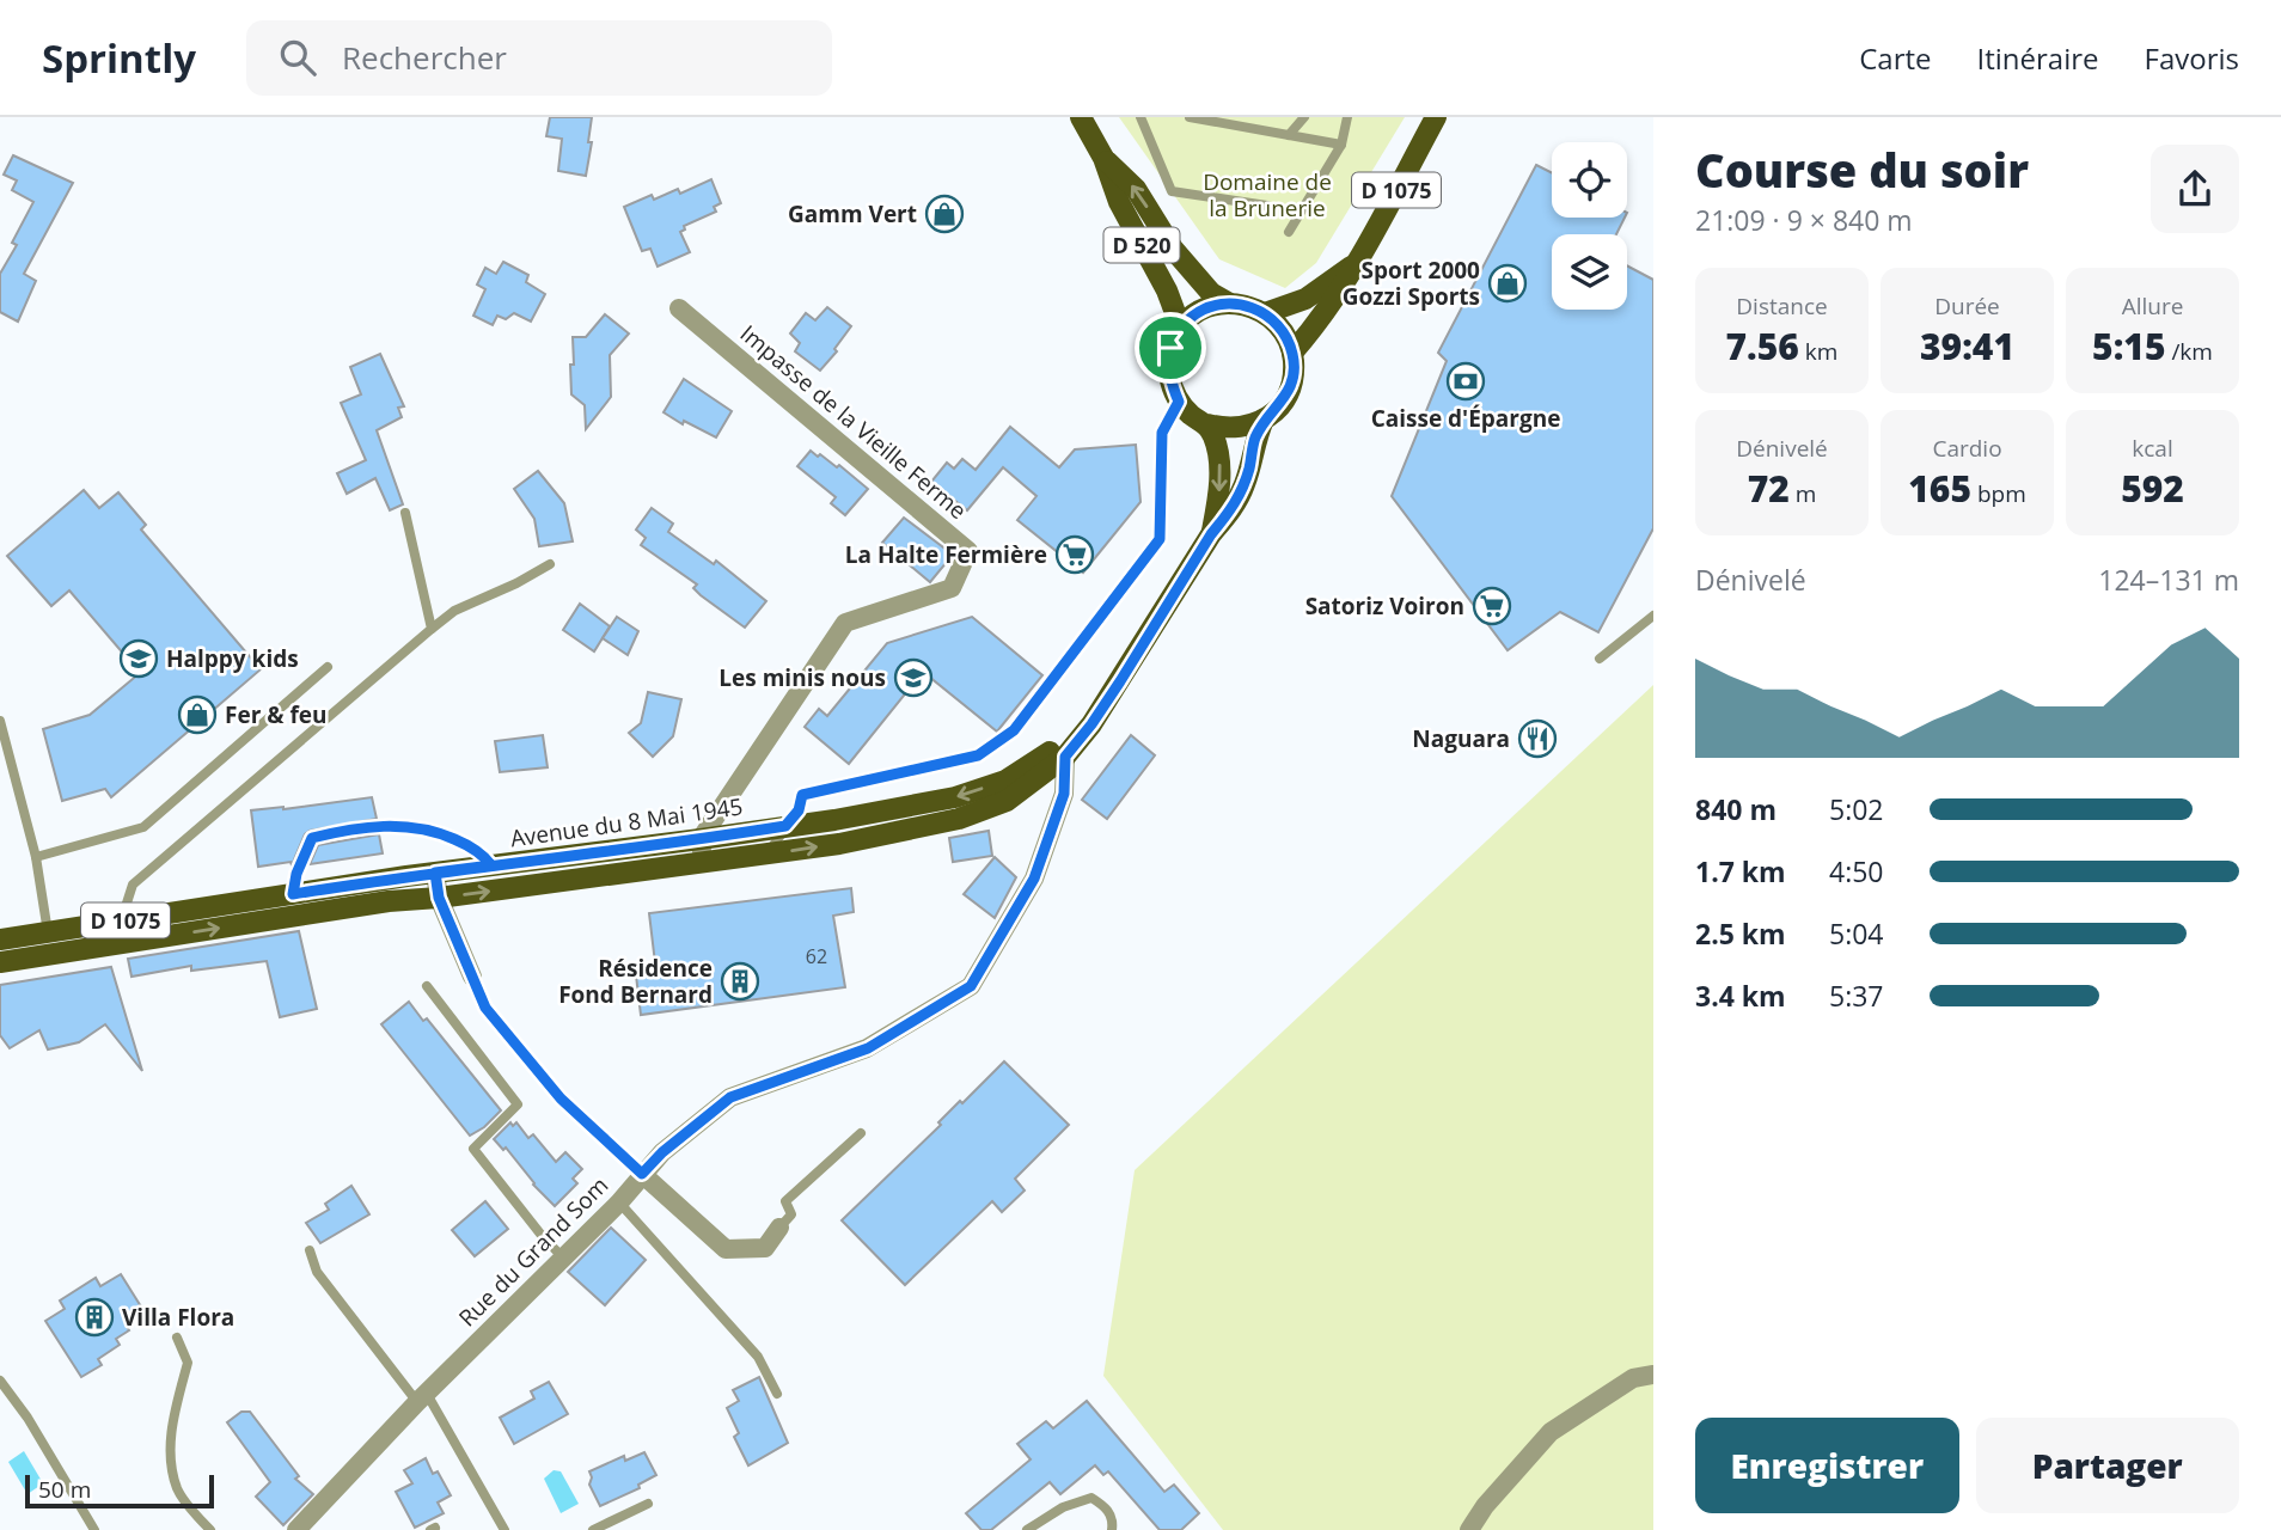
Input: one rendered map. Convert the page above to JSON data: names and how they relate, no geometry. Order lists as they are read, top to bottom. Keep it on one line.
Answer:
{"streets":{"main road":["D 1075","D 520","Avenue du 8 Mai 1945"],"street":["Impasse de la Vieille Ferme","Rue du Grand Som"]},"crossings":[["D 1075","D 520"],["D 1075","Avenue du 8 Mai 1945"],["Impasse de la Vieille Ferme","Avenue du 8 Mai 1945"],["Avenue du 8 Mai 1945","Rue du Grand Som"]],"parks":["Domaine de la Brunerie"],"places":{"shop":["Gamm Vert","Sport 2000 Gozzi Sports","Fer & feu"],"bank":["Caisse d'Épargne"],"supermarket":["La Halte Fermière","Satoriz Voiron"],"school or university":["Halppy kids","Les minis nous"],"restaurant":["Naguara"],"building":["Résidence Fond Bernard","Villa Flora"]},"house_numbers":["62"],"scale_bar":"50 m","page":{"header":"Sprintly","search":"Rechercher","nav":["Carte","Itinéraire","Favoris"],"heading":["Course du soir","21:09 · 9 × 840 m"],"stats":[["Distance","7.56 km"],["Durée","39:41"],["Allure","5:15 /km"],["Dénivelé","72 m"],["Cardio","165 bpm"],["kcal","592"]],"chart":["Dénivelé","124–131 m"],"list":[{"name":"840 m","note":"5:02"},{"name":"1.7 km","note":"4:50"},{"name":"2.5 km","note":"5:04"},{"name":"3.4 km","note":"5:37"}],"buttons":["Enregistrer","Partager"],"scale":"50 m"}}
